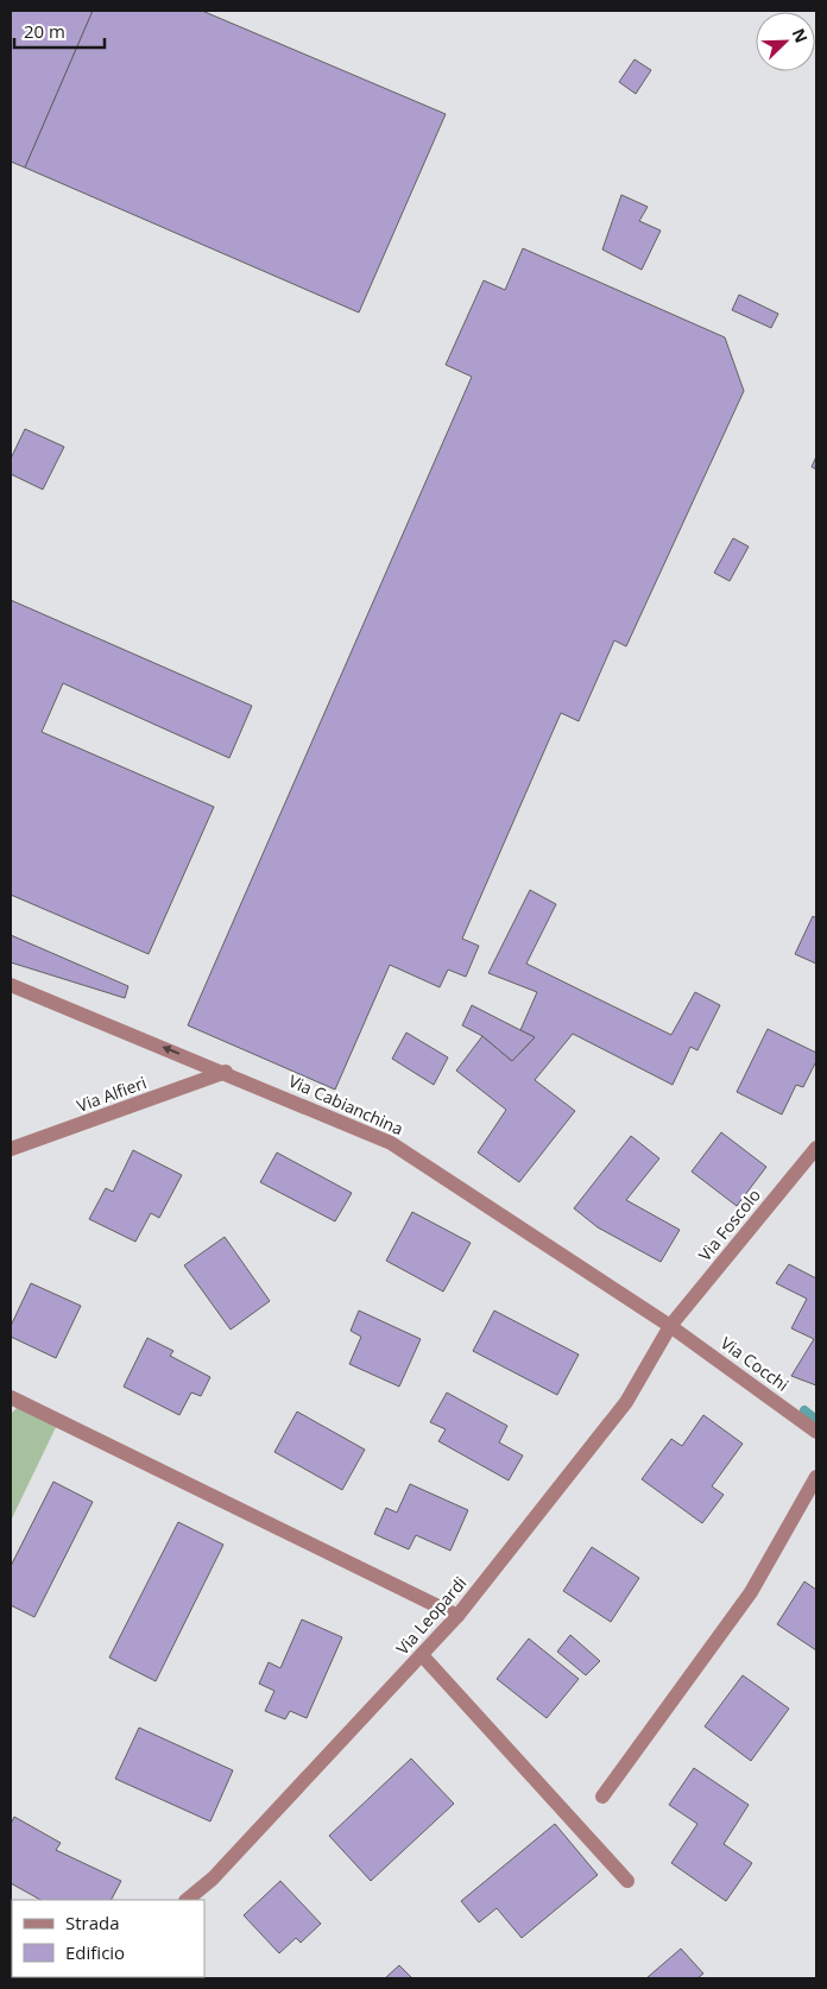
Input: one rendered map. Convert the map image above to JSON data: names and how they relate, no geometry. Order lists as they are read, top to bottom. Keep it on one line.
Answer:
{"streets":{"street":["Via Alfieri","Via Cabianchina","Via Foscolo","Via Cocchi","Via Leopardi"]},"crossings":[["Via Alfieri","Via Cabianchina"],["Via Cabianchina","Via Foscolo"],["Via Cabianchina","Via Cocchi"],["Via Cabianchina","Via Leopardi"],["Via Foscolo","Via Cocchi"],["Via Foscolo","Via Leopardi"],["Via Cocchi","Via Leopardi"]],"legend":["Strada","Edificio"],"scale_bar":"20 m","north":"top right"}
